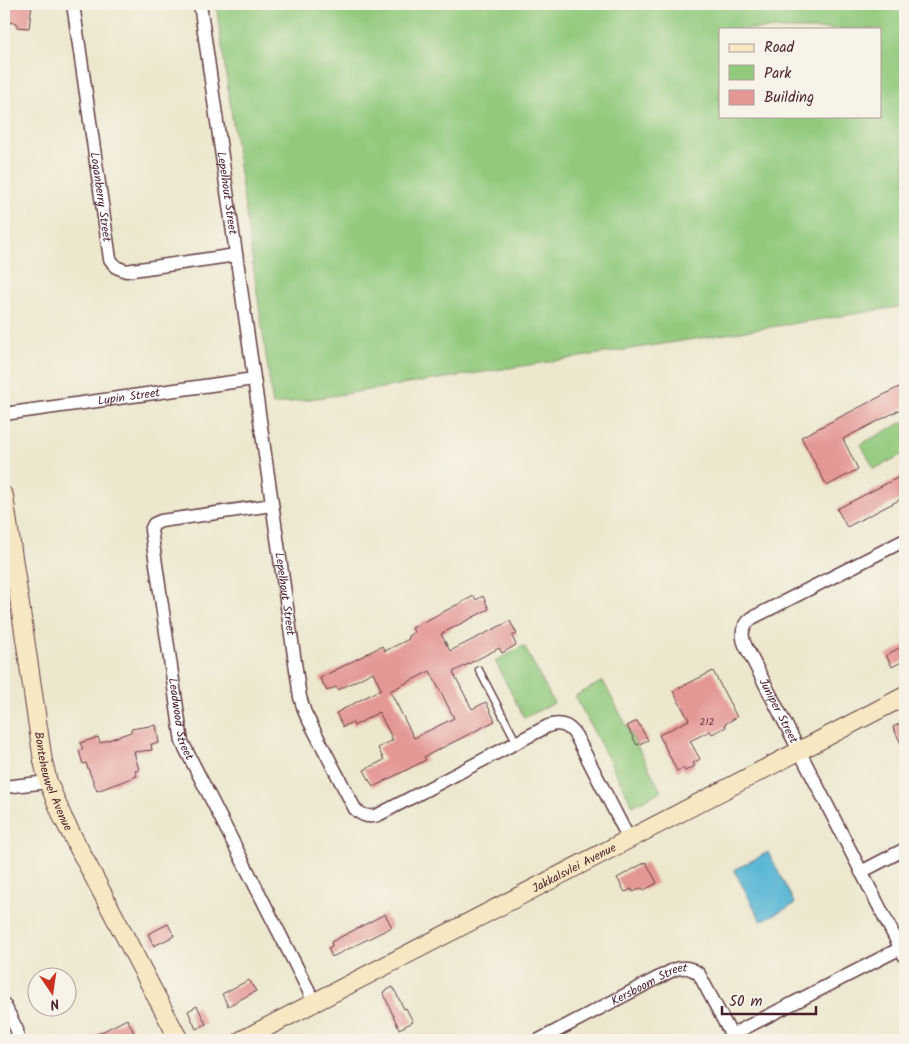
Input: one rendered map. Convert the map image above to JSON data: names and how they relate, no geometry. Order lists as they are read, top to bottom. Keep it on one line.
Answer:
{"streets":{"street":["Lepelhout Street","Loganberry Street","Lupin Street","Juniper Street","Leadwood Street","Bonteheuwel Avenue","Jakkalsvlei Avenue","Kersboom Street"]},"crossings":[["Lepelhout Street","Loganberry Street"],["Lepelhout Street","Lupin Street"],["Lepelhout Street","Leadwood Street"],["Lepelhout Street","Jakkalsvlei Avenue"],["Juniper Street","Jakkalsvlei Avenue"],["Leadwood Street","Jakkalsvlei Avenue"]],"house_numbers":["212"],"legend":["Road","Park","Building"],"scale_bar":"50 m","north":"bottom"}
